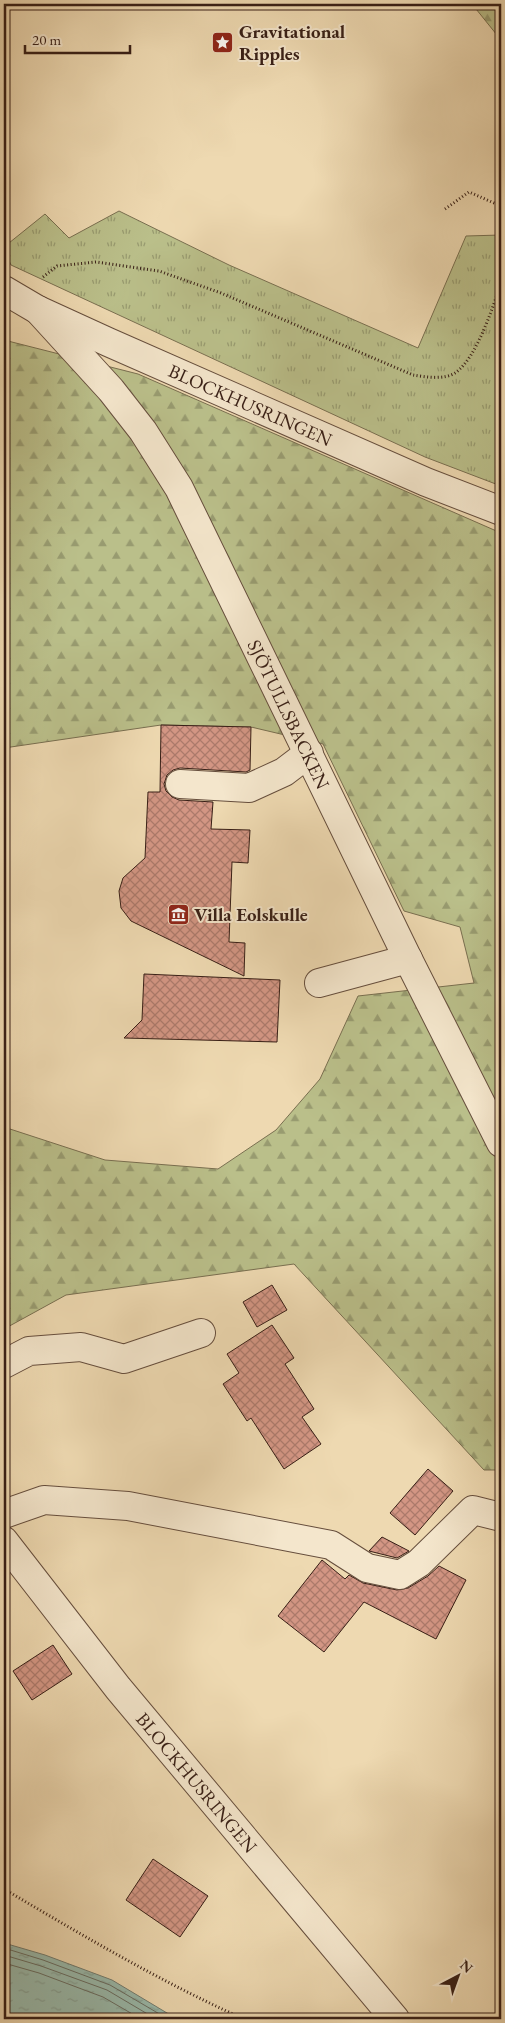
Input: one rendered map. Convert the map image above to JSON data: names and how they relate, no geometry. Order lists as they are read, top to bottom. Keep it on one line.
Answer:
{"streets":{"street":["BLOCKHUSRINGEN","SJÖTULLSBACKEN"]},"crossings":[["BLOCKHUSRINGEN","SJÖTULLSBACKEN"]],"places":{"place":["Gravitational Ripples"],"museum":["Villa Eolskulle"]},"scale_bar":"20 m","north":"top right"}
